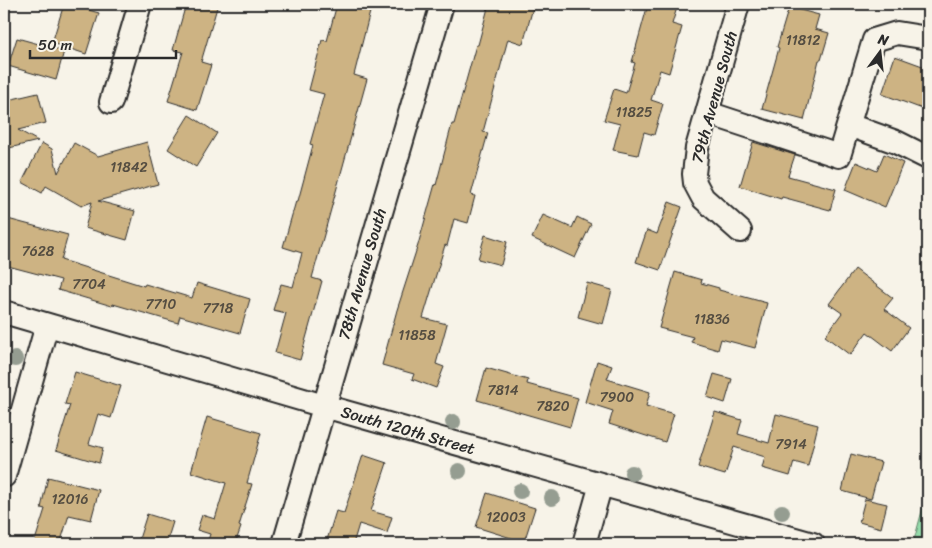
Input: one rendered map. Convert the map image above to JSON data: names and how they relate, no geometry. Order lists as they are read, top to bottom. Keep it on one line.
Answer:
{"streets":{"street":["79th Avenue South","78th Avenue South","South 120th Street"]},"crossings":[["78th Avenue South","South 120th Street"]],"house_numbers":["11812","11825","11842","7628","7704","7710","7718","11836","11858","7814","7900","7820","7914","12016","12003"],"scale_bar":"50 m","north":"top"}
